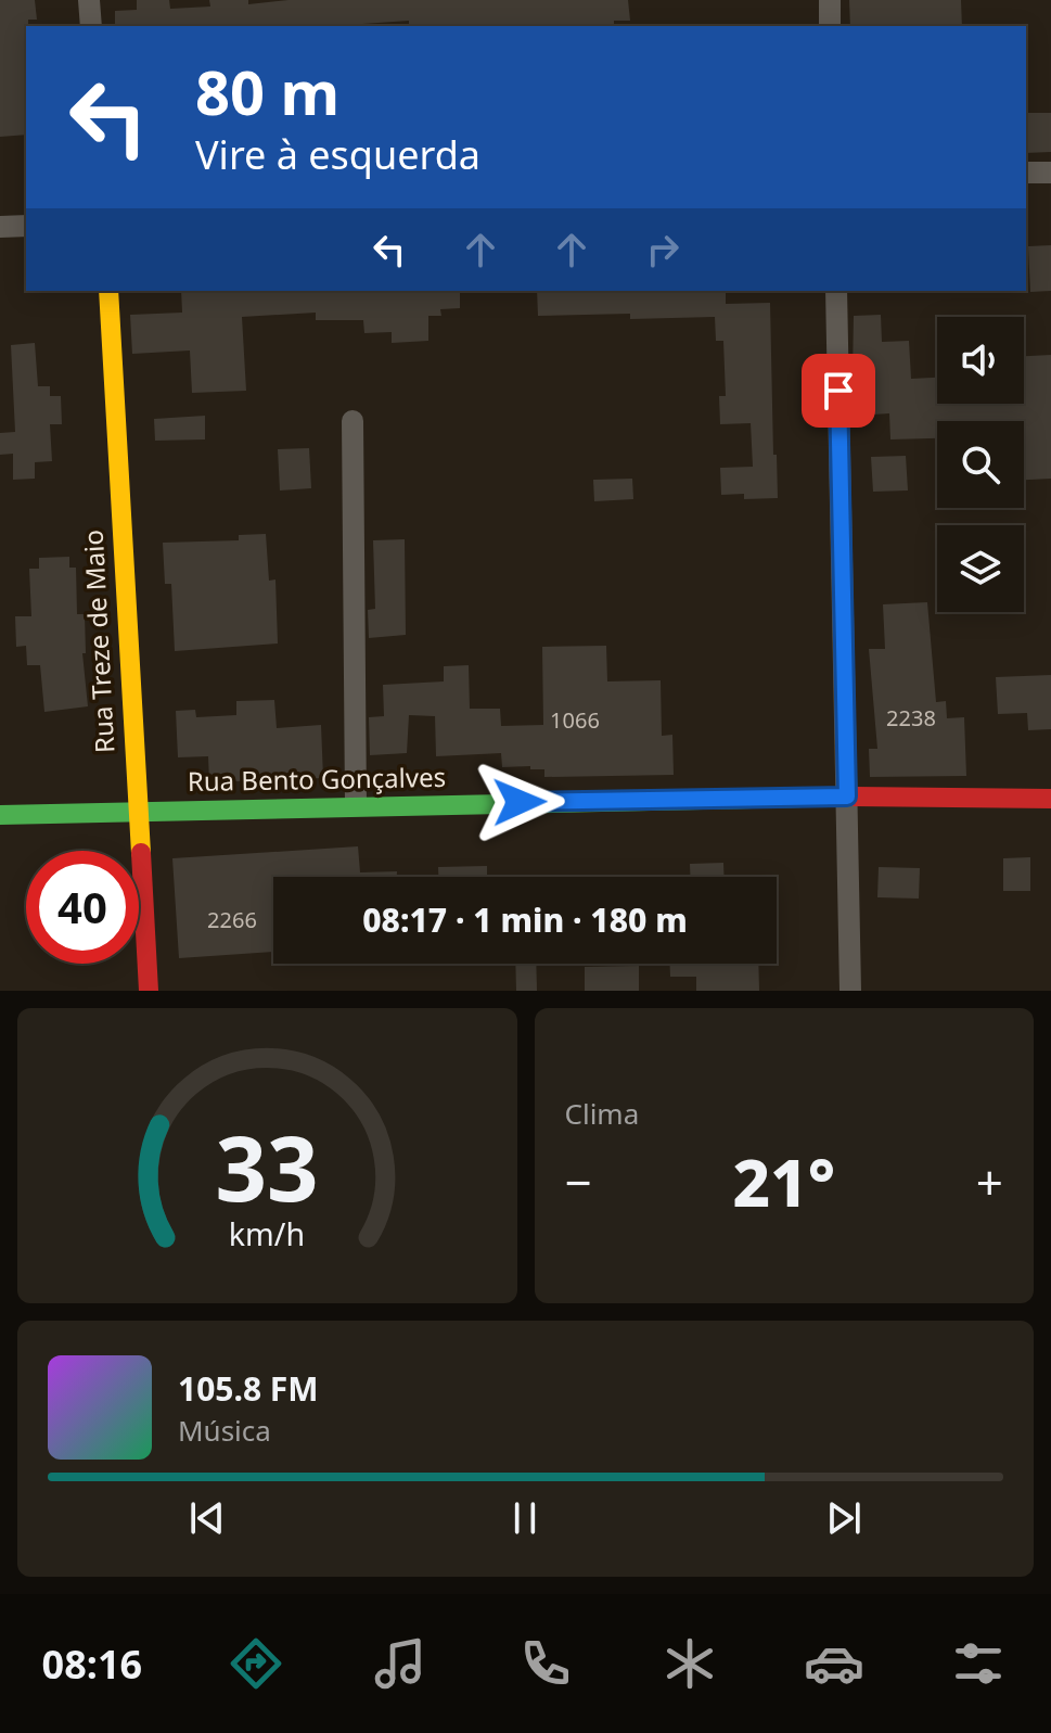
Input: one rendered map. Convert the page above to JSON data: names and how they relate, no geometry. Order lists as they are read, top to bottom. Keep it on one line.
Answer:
{"streets":{"street":["Rua Treze de Maio","Rua Bento Gonçalves"]},"crossings":[["Rua Treze de Maio","Rua Bento Gonçalves"]],"house_numbers":["2238","1066","2266"],"page":{"turn":["80 m","Vire à esquerda"],"limit":"40","trip":"08:17 · 1 min · 180 m","tile":"Clima","heat":["−","21°","+"],"song":["105.8 FM","Música"],"tabs":"08:16","gauge":["33","km/h"]}}
